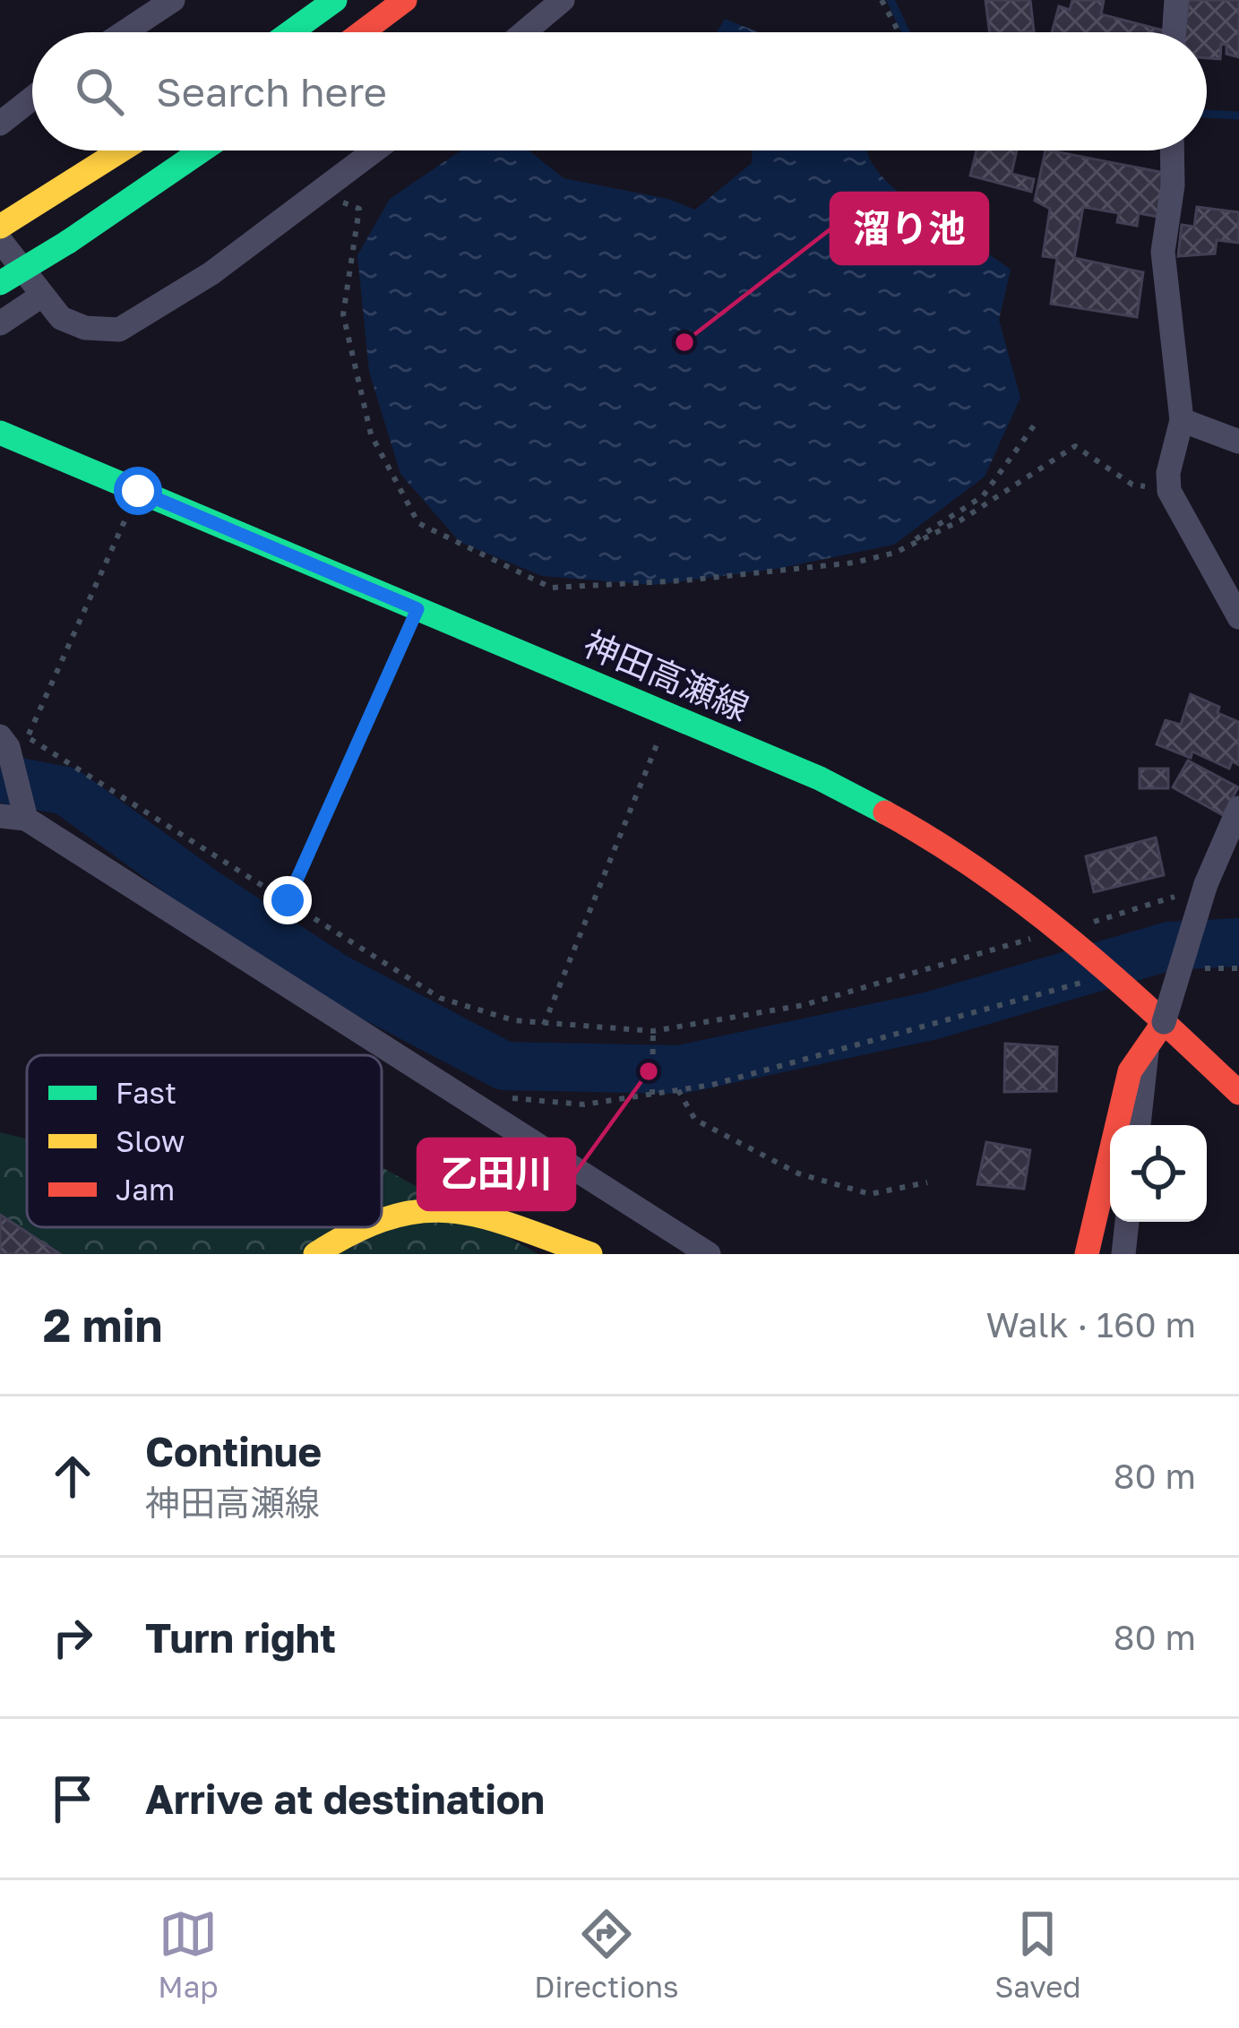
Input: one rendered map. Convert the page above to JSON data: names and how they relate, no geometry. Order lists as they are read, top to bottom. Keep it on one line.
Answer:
{"streets":{"main road":["神田高瀬線"]},"places":["溜り池","乙田川"],"legend":["Fast","Slow","Jam"],"page":{"search":"Search here","heading":["2 min","Walk · 160 m"],"list":[["Continue","神田高瀬線","80 m"],["Turn right","80 m"],"Arrive at destination"],"nav":["Map","Directions","Saved"]}}
